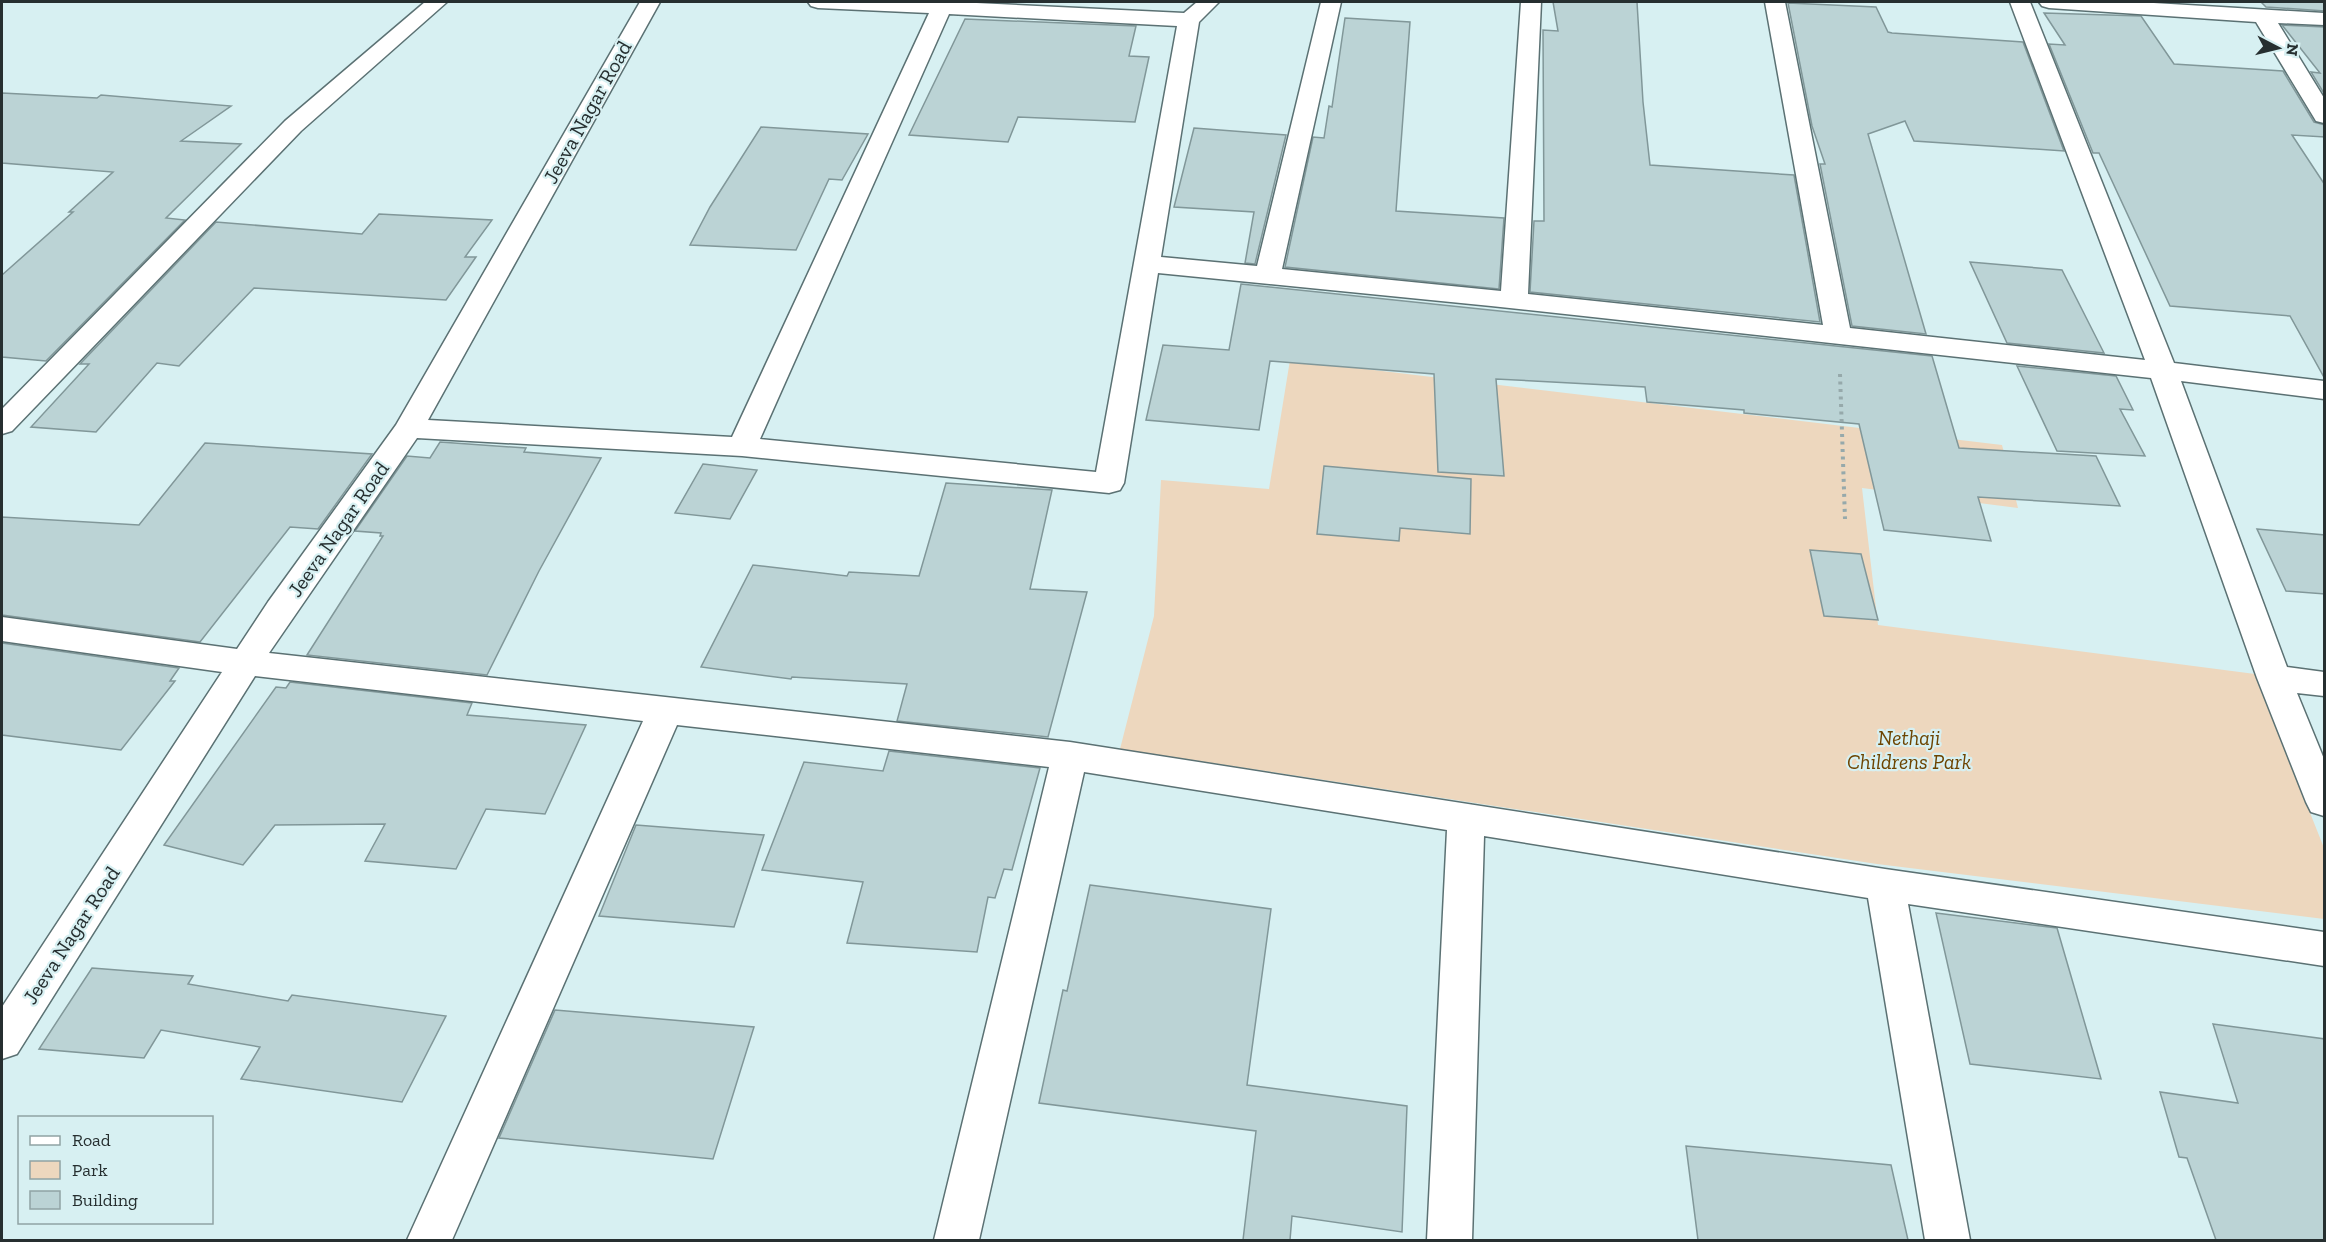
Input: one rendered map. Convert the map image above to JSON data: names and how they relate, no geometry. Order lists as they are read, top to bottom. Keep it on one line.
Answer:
{"streets":{"street":["Jeeva Nagar Road"]},"parks":["Nethaji Childrens Park"],"legend":["Road","Park","Building"],"north":"right"}
